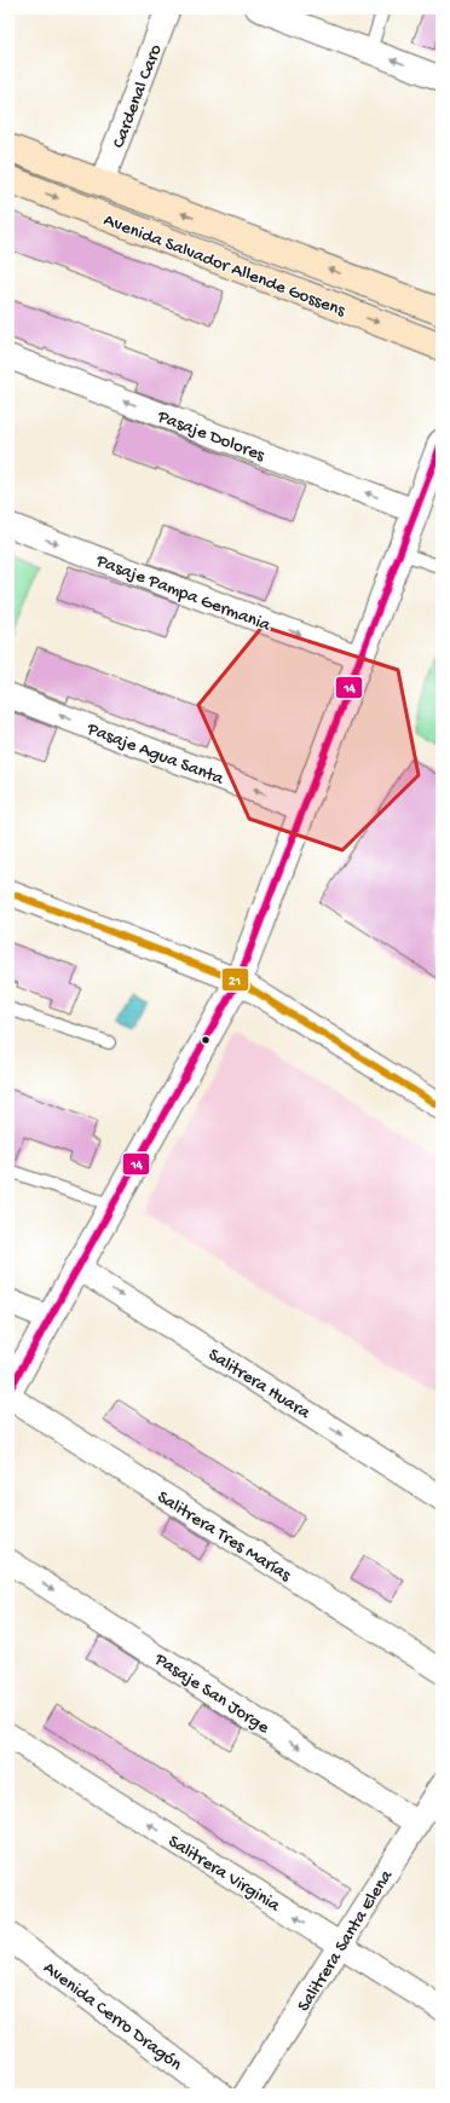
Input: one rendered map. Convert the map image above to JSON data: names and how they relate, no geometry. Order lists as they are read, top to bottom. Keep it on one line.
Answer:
{"streets":{"main road":["Avenida Salvador Allende Gossens"],"street":["Cardenal Caro","Pasaje Dolores","Pasaje Pampa Germania","Pasaje Agua Santa","Salitrera Huara","Salitrera Tres Marías","Pasaje San Jorge","Salitrera Virginia","Salitrera Santa Elena","Avenida Cerro Dragón"]},"crossings":[["Cardenal Caro","Avenida Salvador Allende Gossens"],["Pasaje San Jorge","Salitrera Santa Elena"],["Salitrera Virginia","Salitrera Santa Elena"]],"one_way":["Pasaje Dolores","Pasaje Pampa Germania","Salitrera Huara","Pasaje San Jorge","Salitrera Virginia"],"lines":["transit line 14","transit line 21"]}
